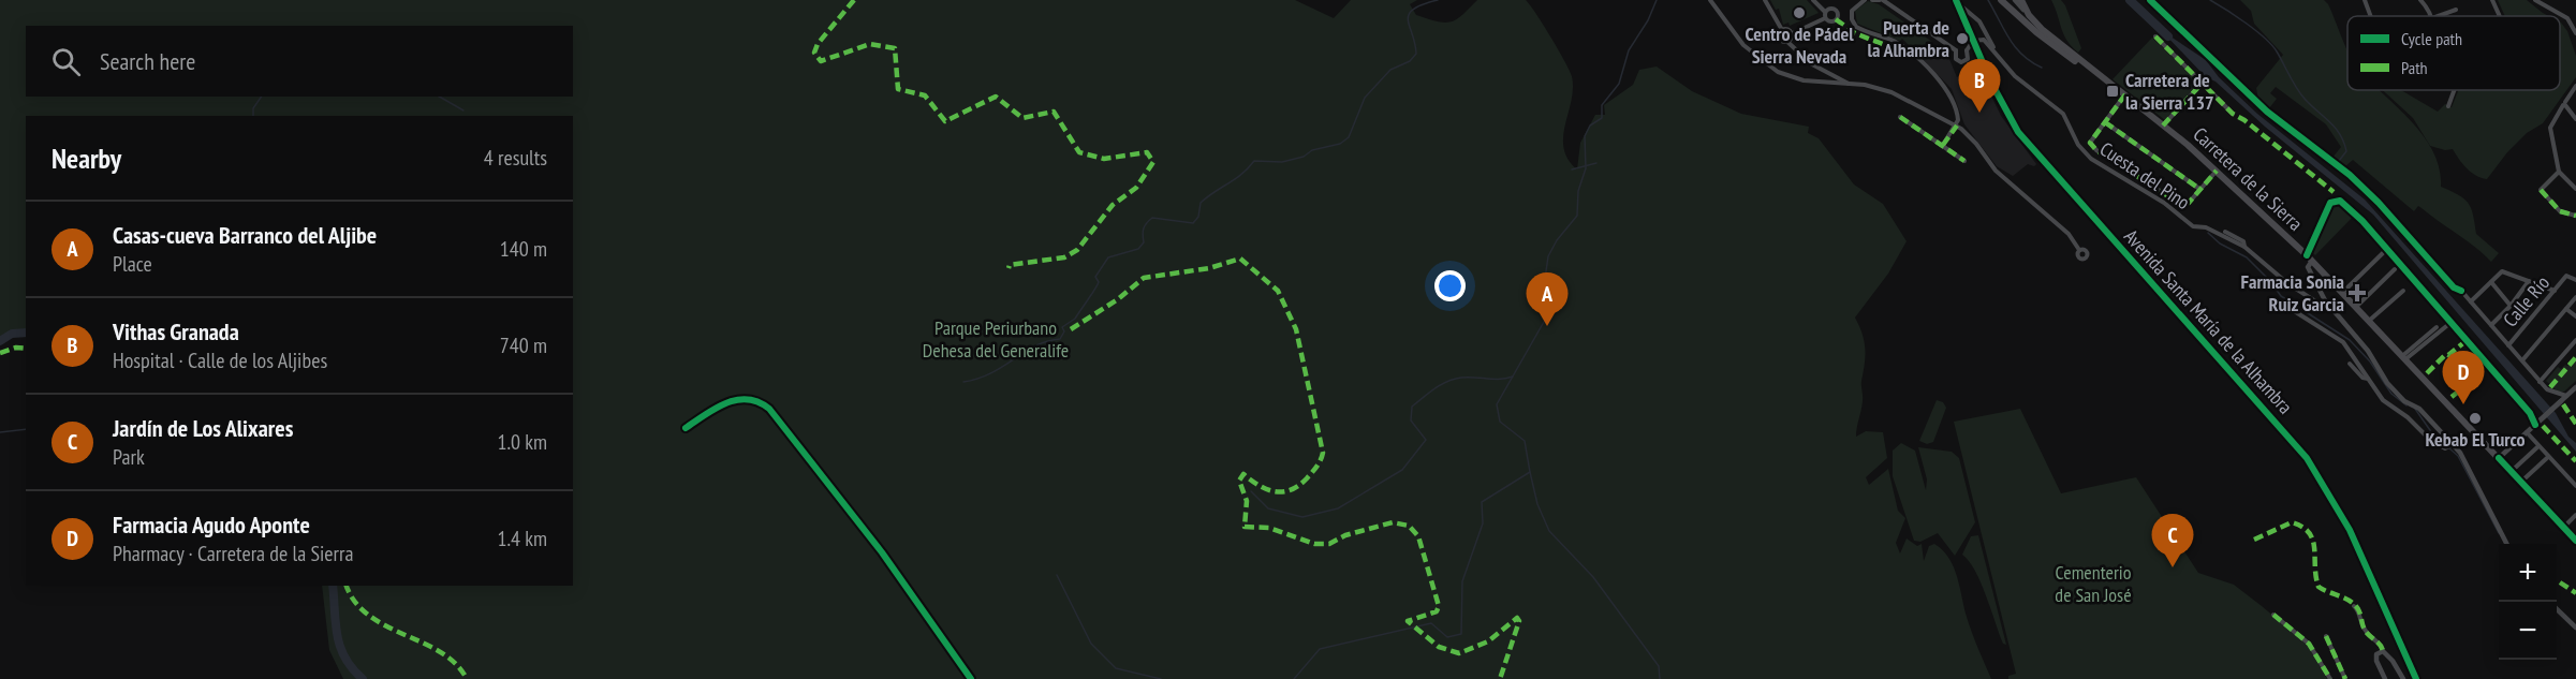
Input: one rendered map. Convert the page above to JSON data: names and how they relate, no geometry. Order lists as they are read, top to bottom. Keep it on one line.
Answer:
{"streets":{"main road":["Carretera de la Sierra"],"street":["Cuesta del Pino","Calle Río","Avenida Santa María de la Alhambra"]},"crossings":[["Cuesta del Pino","Avenida Santa María de la Alhambra"]],"parks":["Parque Periurbano Dehesa del Generalife","Cementerio de San José"],"places":{"other":["Centro de Pádel Sierra Nevada","Puerta de la Alhambra","Kebab El Turco"],"transit":["Carretera de la Sierra 137"],"health":["Farmacia Sonia Ruiz Garcia"]},"legend":["Cycle path","Path"],"page":{"search":"Search here","pins":["B","A","D","C"],"heading":["Nearby","4 results"],"list":[{"mark":"A","name":"Casas-cueva Barranco del Aljibe","note":"Place","value":"140 m"},{"mark":"B","name":"Vithas Granada","note":"Hospital · Calle de los Aljibes","value":"740 m"},{"mark":"C","name":"Jardín de Los Alixares","note":"Park","value":"1.0 km"},{"mark":"D","name":"Farmacia Agudo Aponte","note":"Pharmacy · Carretera de la Sierra","value":"1.4 km"}],"map_buttons":["+","−"]}}
